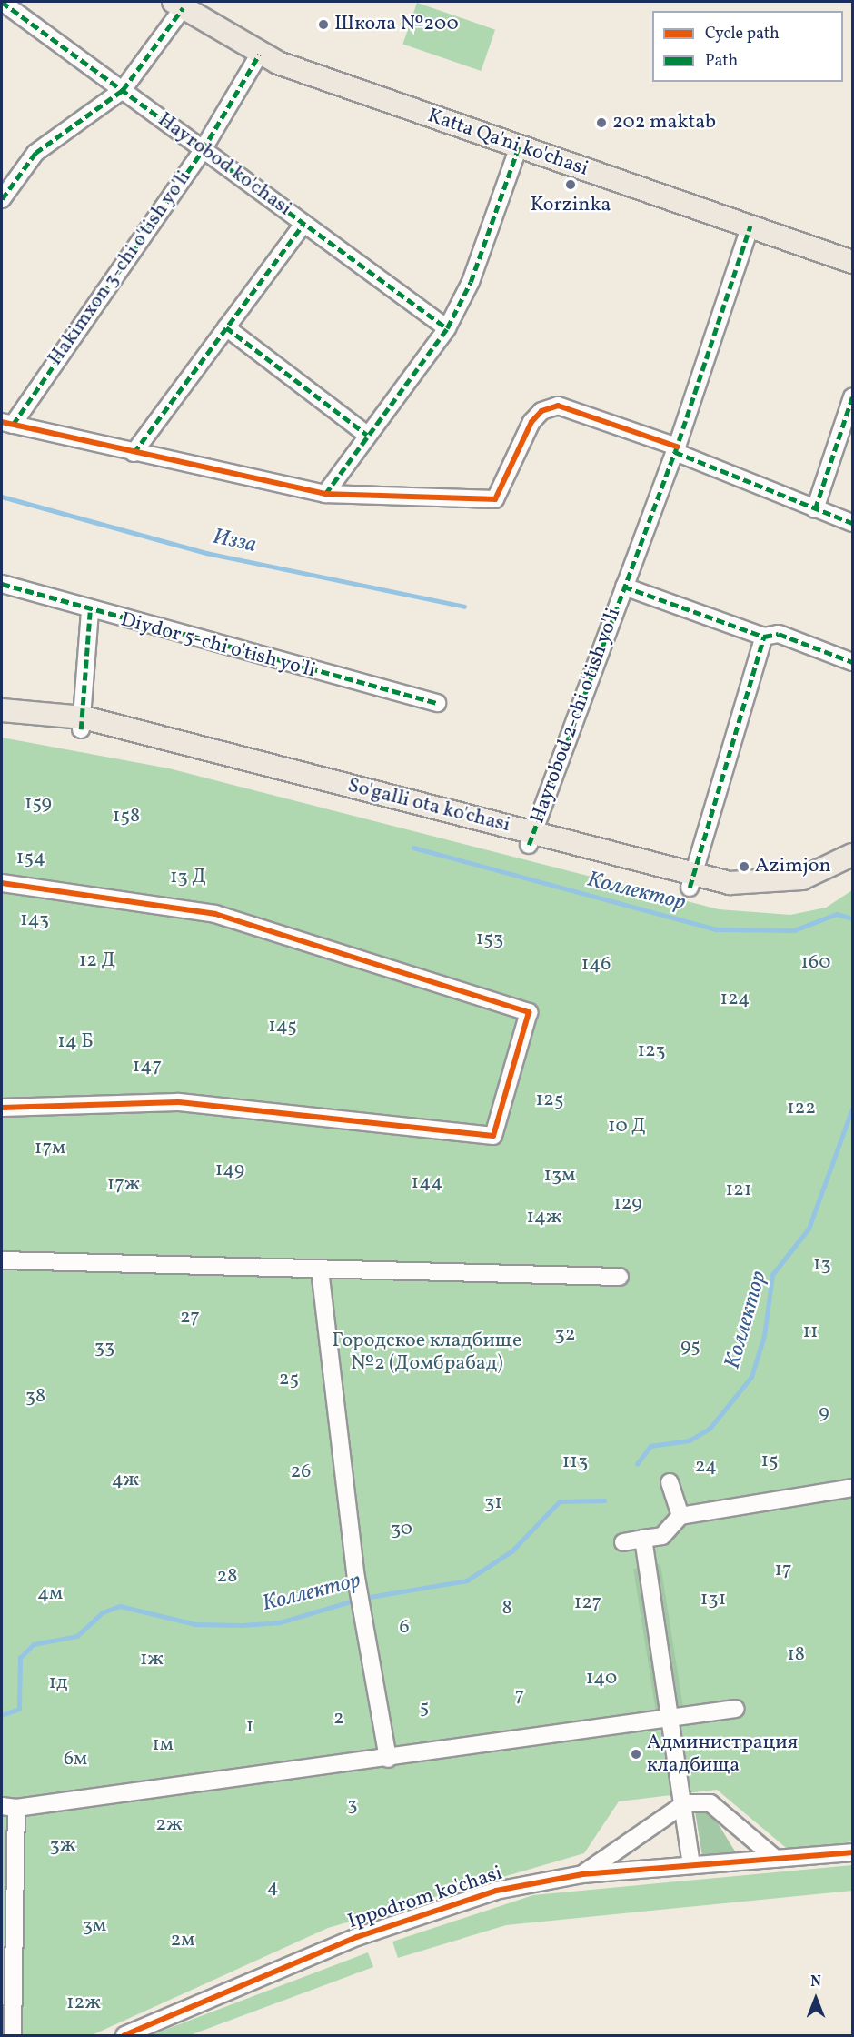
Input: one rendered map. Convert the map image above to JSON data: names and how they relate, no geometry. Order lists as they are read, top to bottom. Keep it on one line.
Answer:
{"streets":{"main road":["Katta Qa'ni ko'chasi","So'galli ota ko'chasi"],"street":["Hayrobod ko'chasi","Hakimxon 3-chi o'tish yo'li","Diydor 5-chi o'tish yo'li","Hayrobod 2-chi o'tish yo'li","Ippodrom ko'chasi"]},"crossings":[["Katta Qa'ni ko'chasi","Hakimxon 3-chi o'tish yo'li"],["Katta Qa'ni ko'chasi","Hayrobod 2-chi o'tish yo'li"],["Hayrobod ko'chasi","Hakimxon 3-chi o'tish yo'li"],["Hayrobod 2-chi o'tish yo'li","So'galli ota ko'chasi"]],"water":["Изза","Коллектор"],"parks":["159","158","154","13 Д","143","153","12 Д","160","146","124","145","14 Б","123","147","125","122","10 Д","17м","149","13м","144","17ж","121","129","14ж","13","27","11","32","Городское кладбище №2 (Домбрабад)","95","33","25","38","9","15","113","24","26","4ж","31","30","17","28","4м","131","127","8","6","18","1ж","140","1д","7","5","2","1","1м","6м","3","2ж","3ж","4","3м","2м","12ж"],"places":["Школа №200","202 maktab","Korzinka","Azimjon","Администрация кладбища"],"legend":["Cycle path","Path"],"north":"top"}
